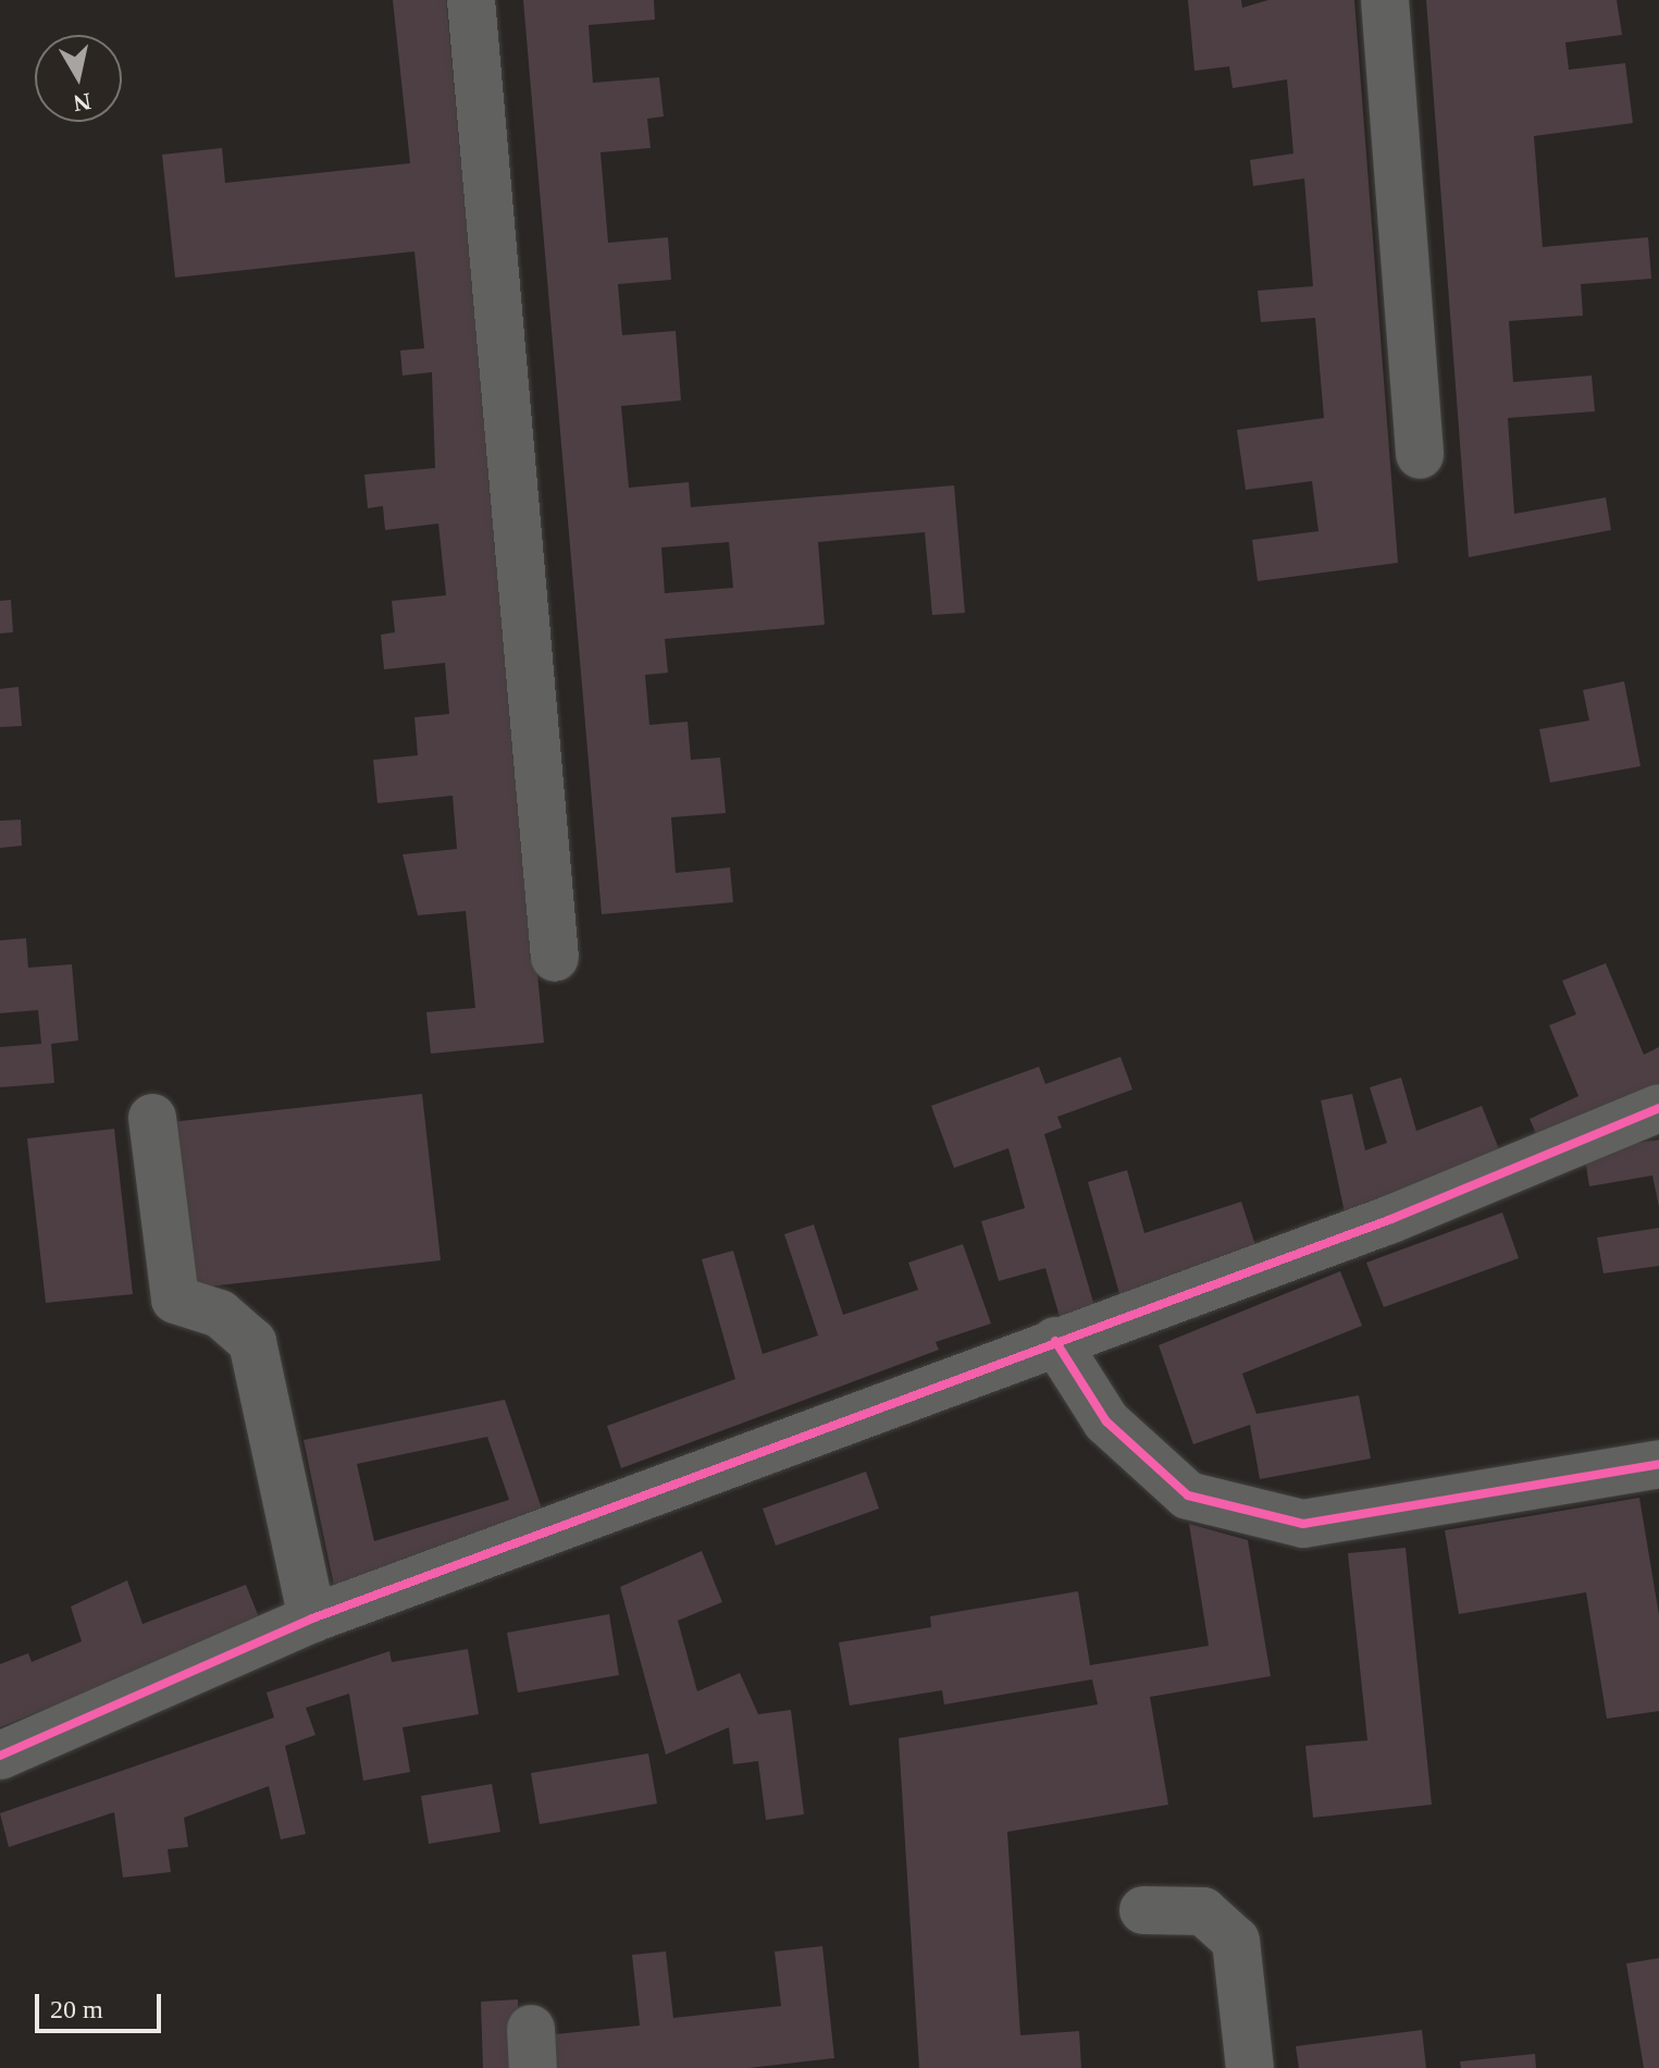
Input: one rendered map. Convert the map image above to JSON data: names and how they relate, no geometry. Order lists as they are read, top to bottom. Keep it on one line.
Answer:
{"scale_bar":"20 m","north":"bottom"}
